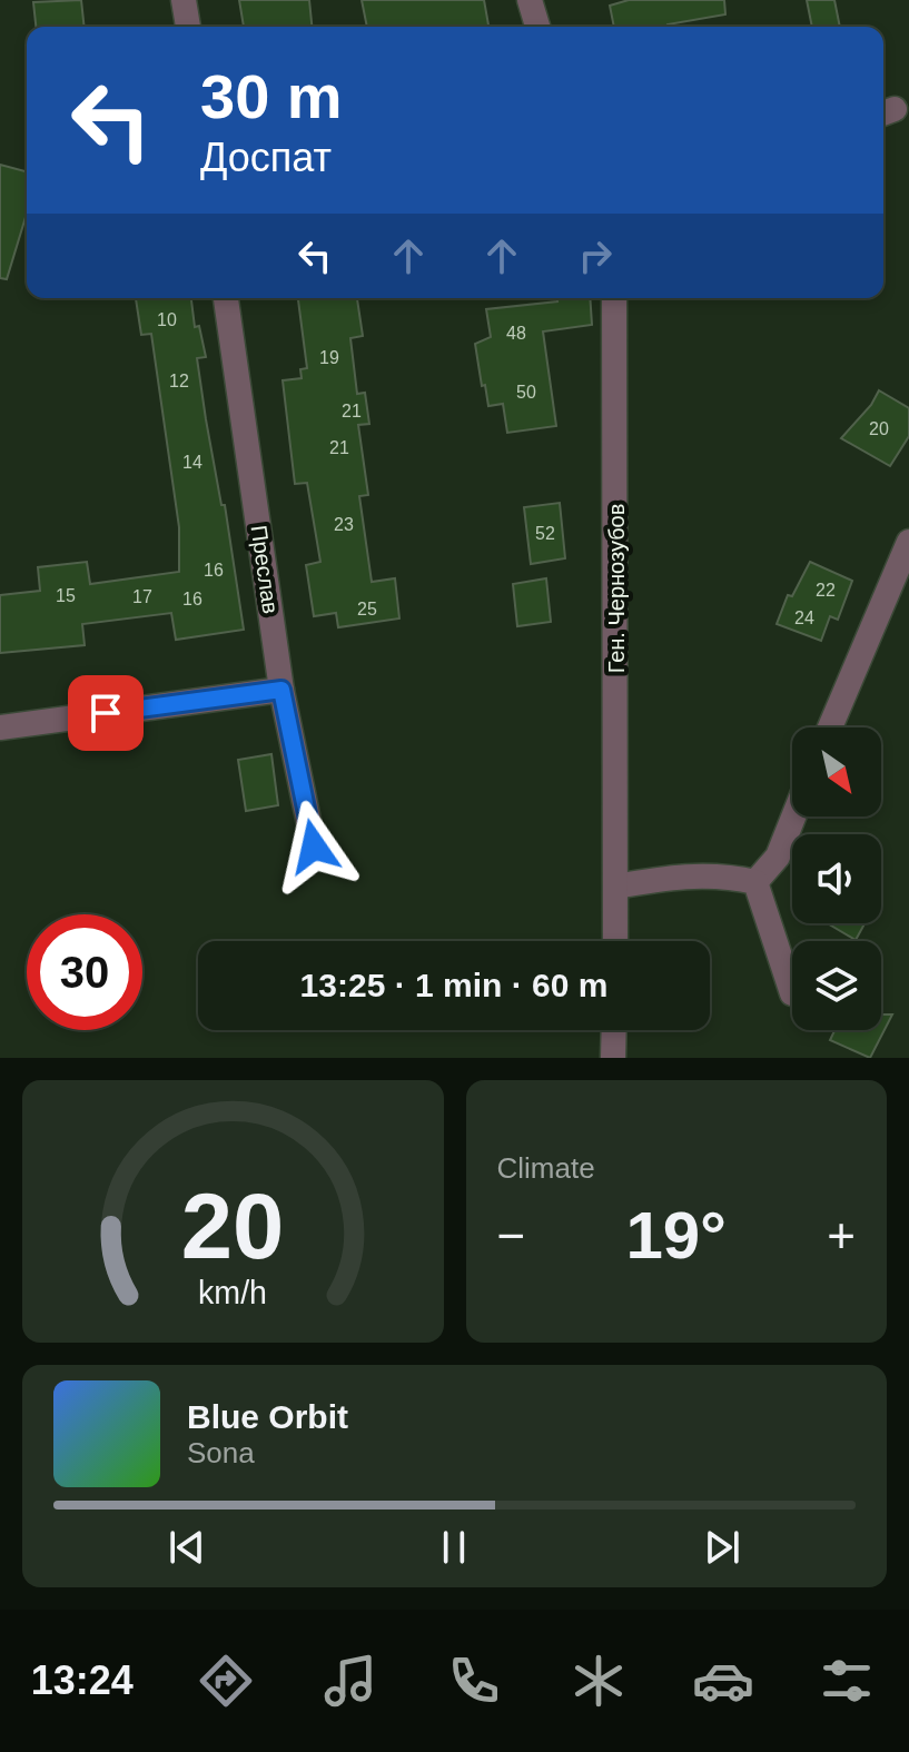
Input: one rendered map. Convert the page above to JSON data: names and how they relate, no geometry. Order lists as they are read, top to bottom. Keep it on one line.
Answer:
{"streets":{"street":["Преслав","Ген. Чернозубов"]},"house_numbers":["10","48","19","12","50","21","20","21","14","23","52","16","22","15","17","16","25","24"],"north":"bottom right","page":{"turn":["30 m","Доспат"],"limit":"30","trip":"13:25 · 1 min · 60 m","tile":"Climate","heat":["−","19°","+"],"song":["Blue Orbit","Sona"],"tabs":"13:24","gauge":["20","km/h"]}}
